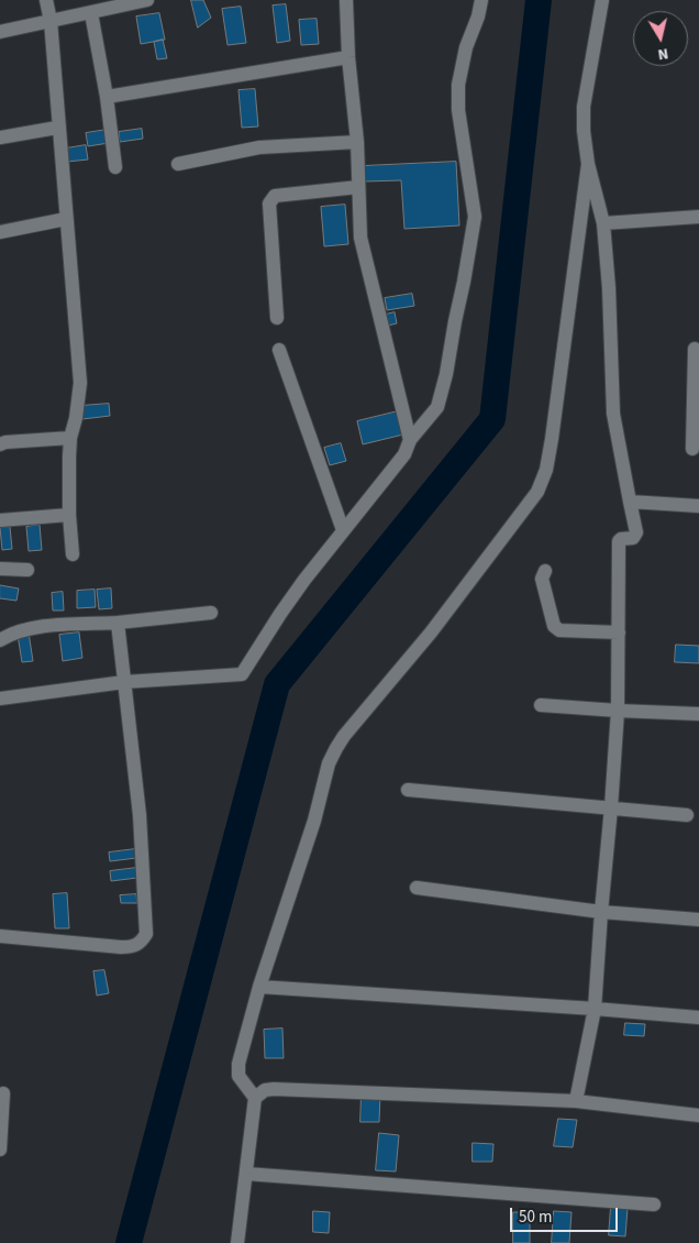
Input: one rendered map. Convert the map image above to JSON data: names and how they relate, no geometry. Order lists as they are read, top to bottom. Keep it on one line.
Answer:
{"scale_bar":"50 m","north":"bottom"}
